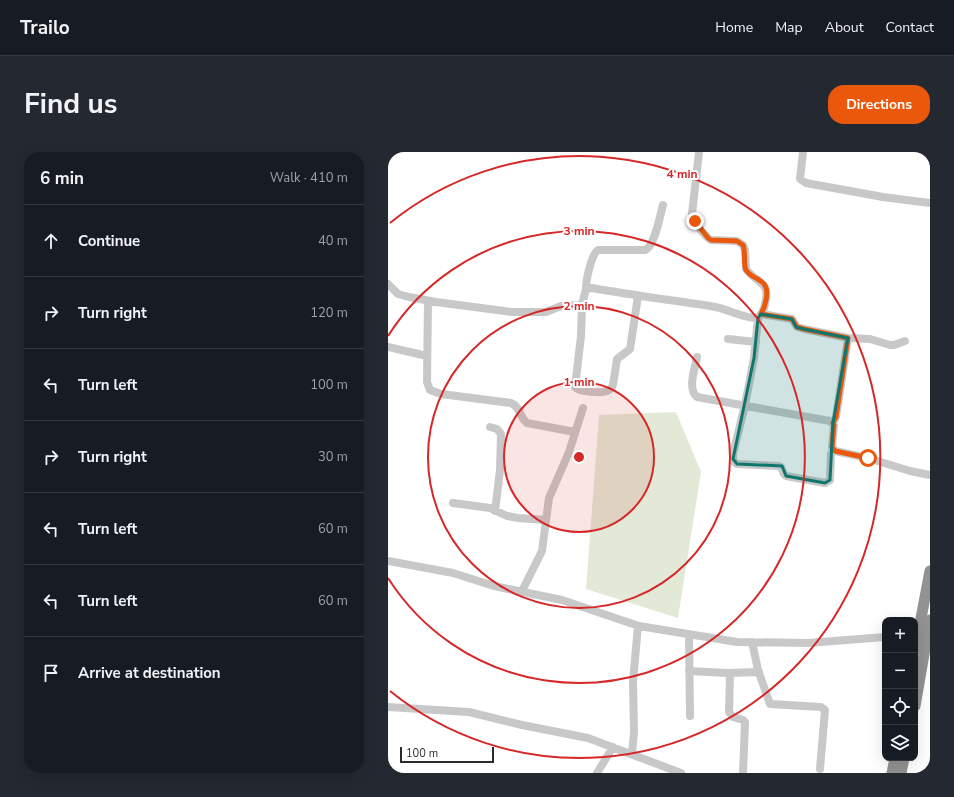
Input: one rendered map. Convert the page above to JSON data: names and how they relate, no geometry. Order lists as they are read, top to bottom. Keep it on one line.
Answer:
{"scale_bar":"100 m","page":{"header":"Trailo","nav":["Home","Map","About","Contact"],"title":"Find us","buttons":"Directions","heading":["6 min","Walk · 410 m"],"list":[["Continue","40 m"],["Turn right","120 m"],["Turn left","100 m"],["Turn right","30 m"],["Turn left","60 m"],["Turn left","60 m"],"Arrive at destination"],"map_buttons":["+","−"],"scale":"100 m"},"rings":["4 min","3 min","2 min","1 min"]}
